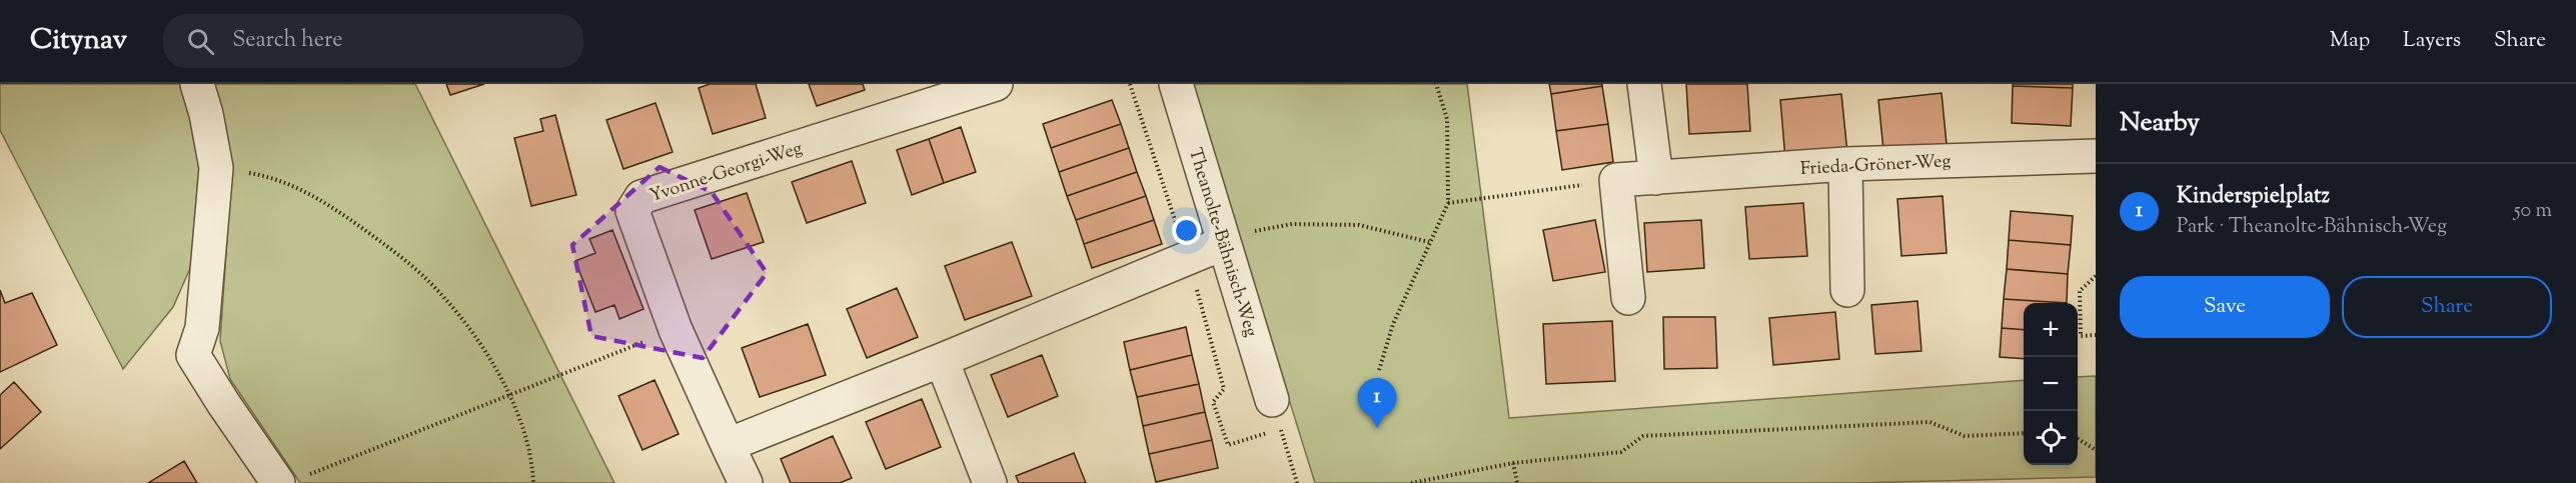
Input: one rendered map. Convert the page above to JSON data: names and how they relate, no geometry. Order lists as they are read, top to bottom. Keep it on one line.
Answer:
{"streets":{"street":["Frieda-Gröner-Weg","Yvonne-Georgi-Weg","Theanolte-Bähnisch-Weg"]},"page":{"header":"Citynav","search":"Search here","nav":["Map","Layers","Share"],"heading":"Nearby","list":[{"mark":"1","name":"Kinderspielplatz","note":"Park · Theanolte-Bähnisch-Weg","value":"50 m"}],"buttons":["Save","Share"],"map_buttons":["+","−"],"pins":"1"}}
